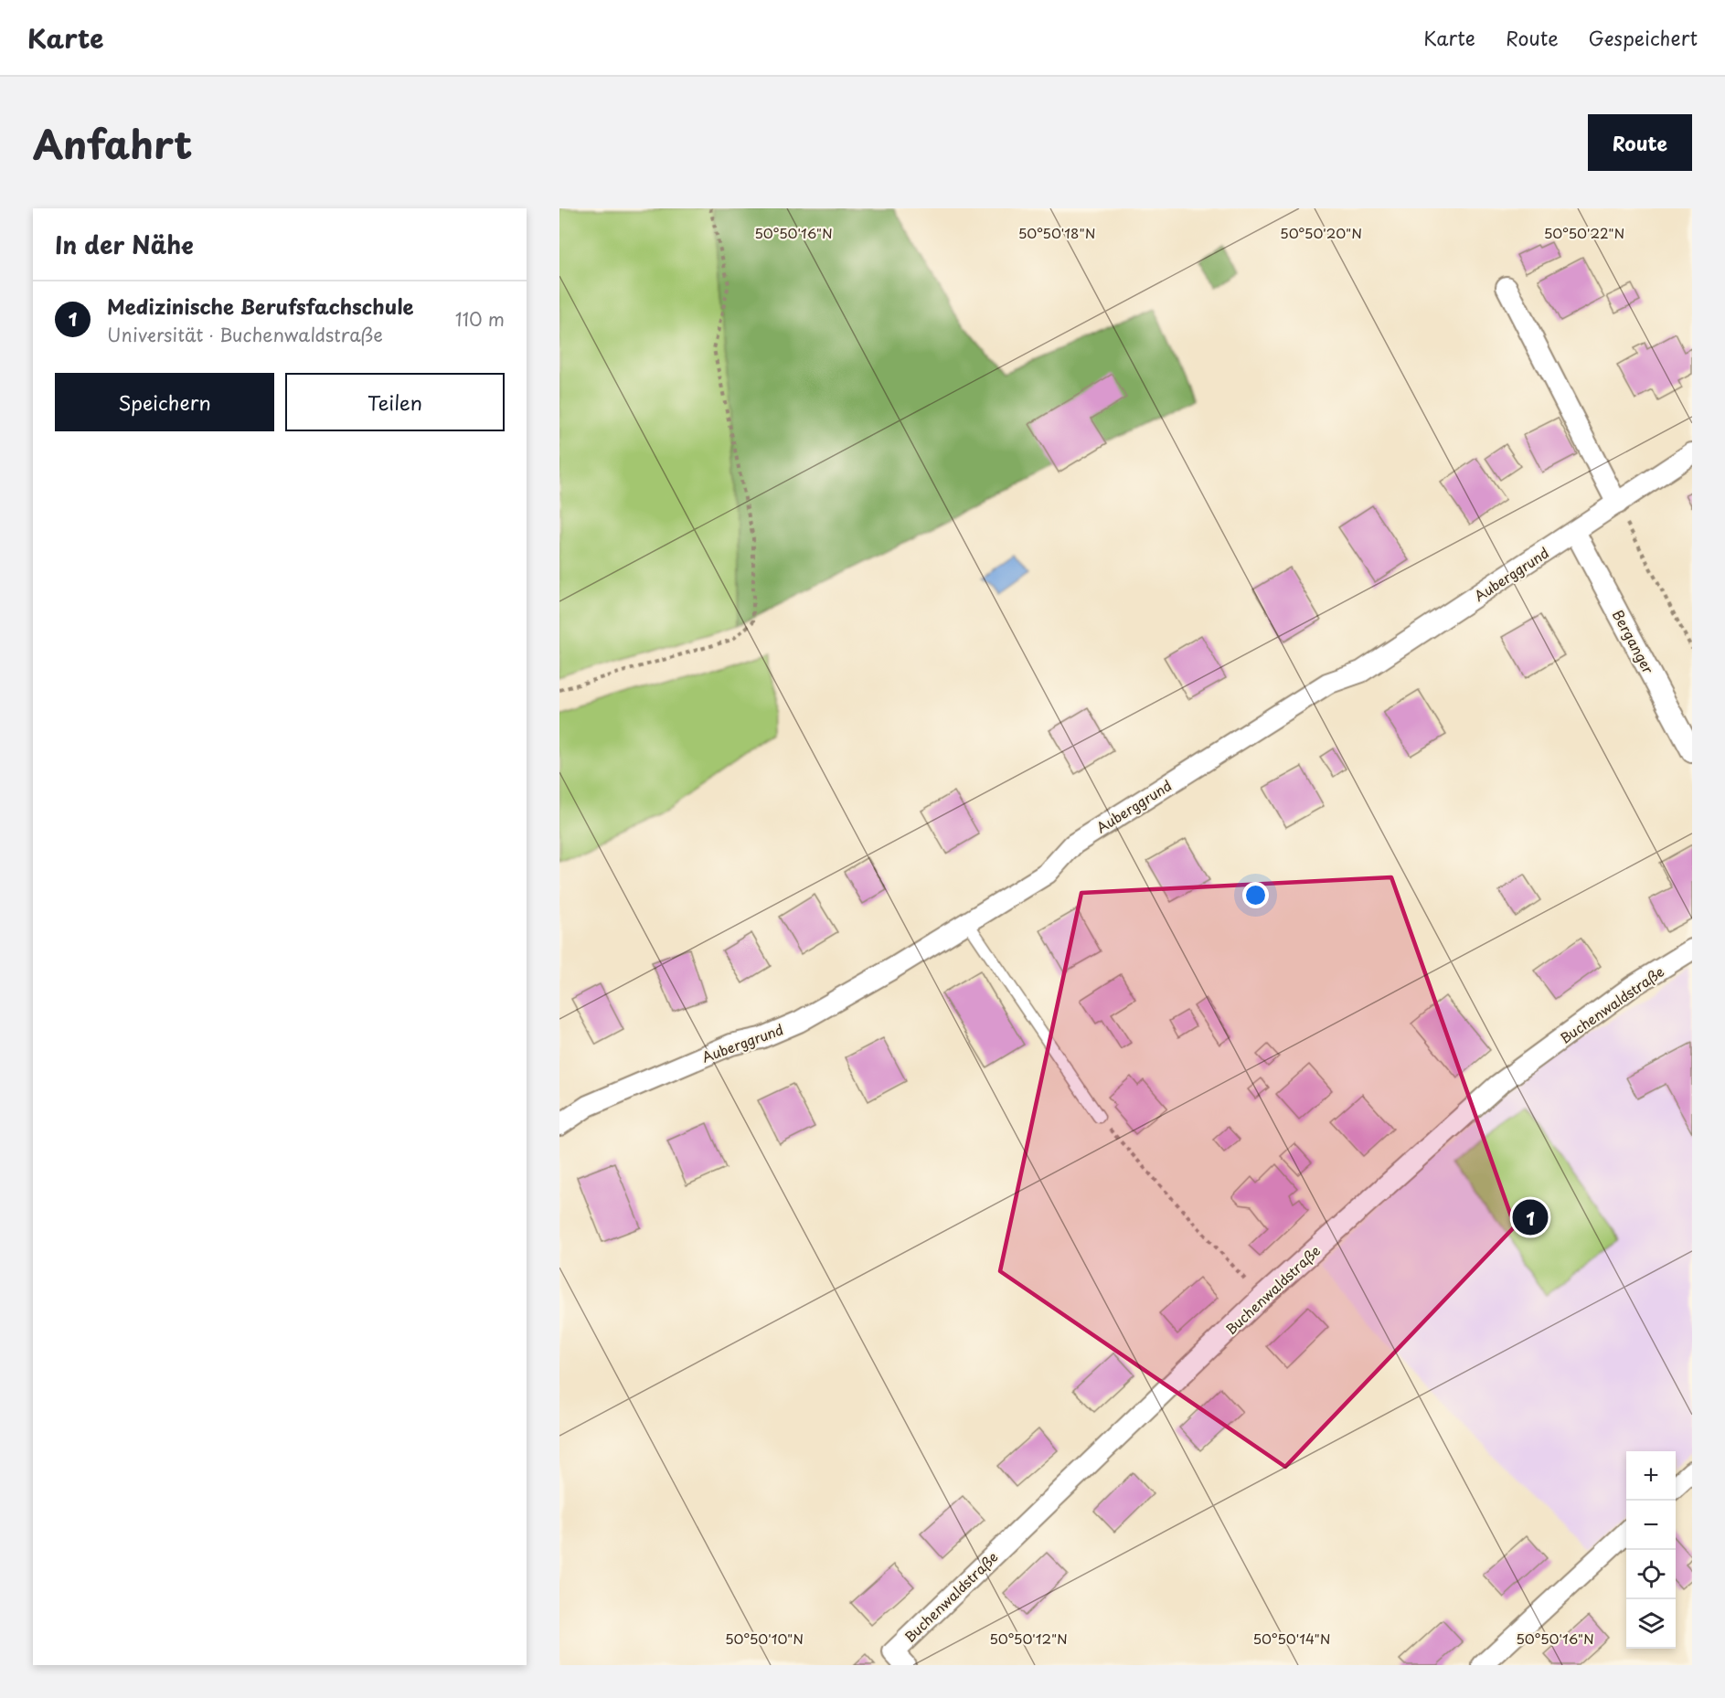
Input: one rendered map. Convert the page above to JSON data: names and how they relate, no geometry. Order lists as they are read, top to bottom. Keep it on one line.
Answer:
{"streets":{"street":["Auberggrund","Berganger","Buchenwaldstraße"]},"crossings":[["Auberggrund","Berganger"]],"page":{"header":"Karte","nav":["Karte","Route","Gespeichert"],"title":"Anfahrt","buttons":["Route",["Speichern","Teilen"]],"heading":"In der Nähe","list":[{"mark":"1","name":"Medizinische Berufsfachschule","note":"Universität · Buchenwaldstraße","value":"110 m"}],"pins":"1","map_buttons":["+","−"]},"coordinates":["50°50'16\"N","50°50'18\"N","50°50'20\"N","50°50'22\"N","50°50'10\"N","50°50'12\"N","50°50'14\"N"]}
